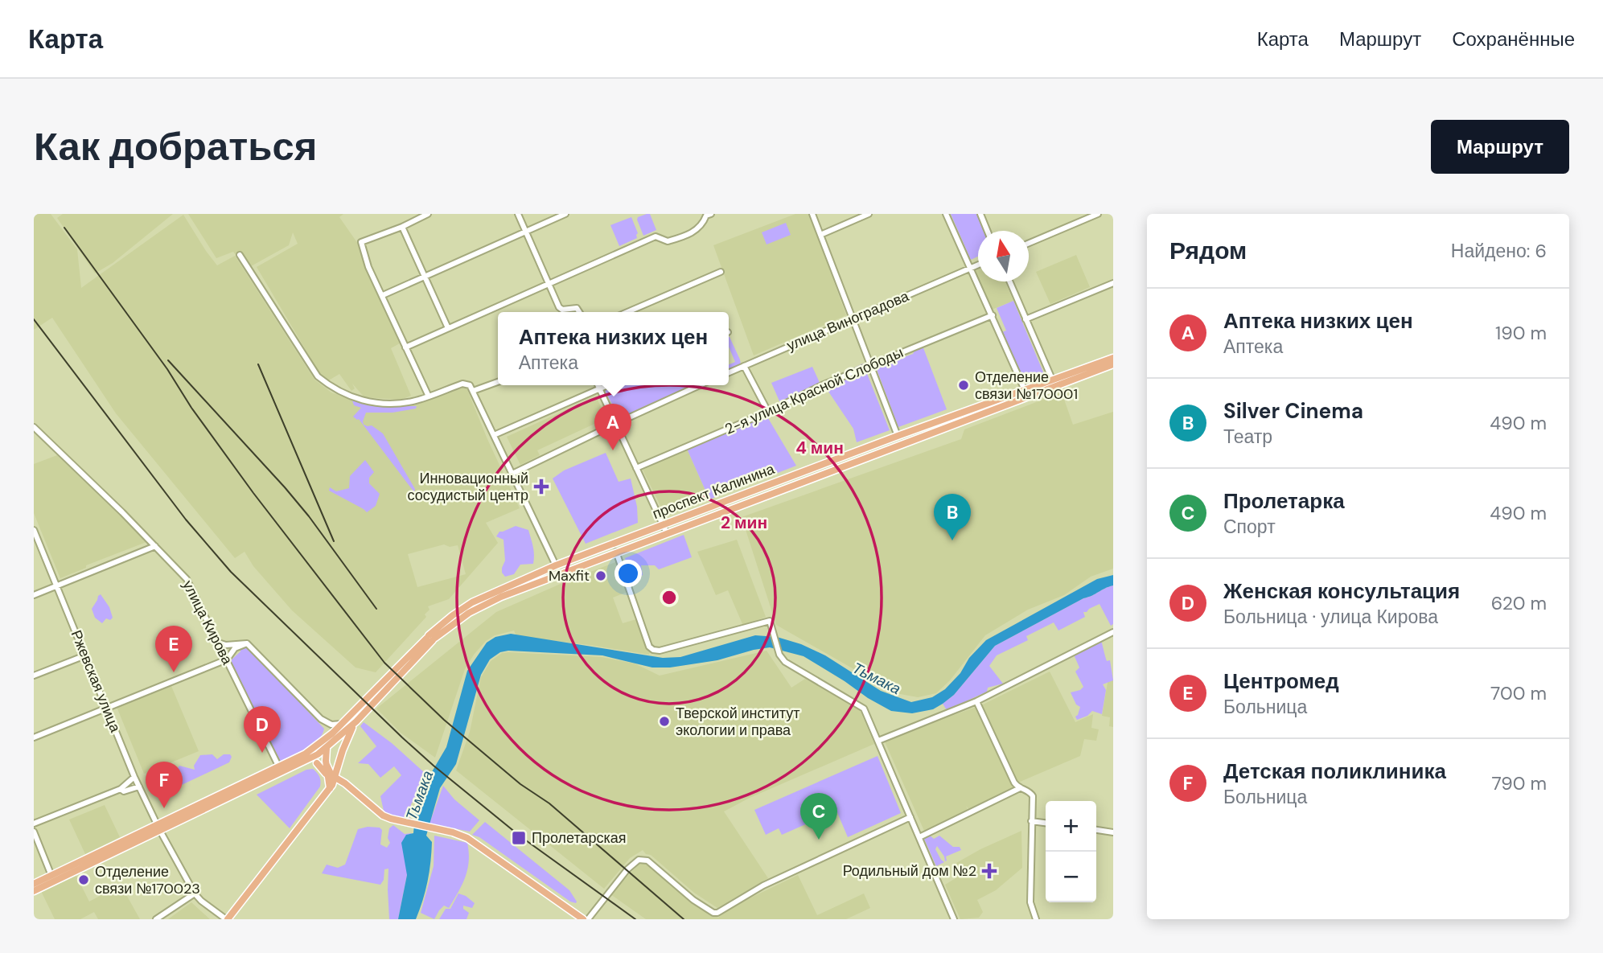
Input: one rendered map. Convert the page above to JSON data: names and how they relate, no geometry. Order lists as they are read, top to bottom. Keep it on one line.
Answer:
{"streets":{"main road":["проспект Калинина"],"street":["улица Виноградова","2-я улица Красной Слободы","улица Кирова","Ржевская улица"]},"water":["Тьмака"],"places":{"other":["Отделение связи №170001","Maxfit","Тверской институт экологии и права","Отделение связи №170023"],"health":["Инновационный сосудистый центр","Родильный дом №2"],"transit":["Пролетарская"]},"north":"top","page":{"header":"Карта","nav":["Карта","Маршрут","Сохранённые"],"buttons":"Маршрут","title":"Как добраться","heading":["Рядом","Найдено: 6"],"list":[{"mark":"A","name":"Аптека низких цен","note":"Аптека","value":"190 m"},{"mark":"B","name":"Silver Cinema","note":"Театр","value":"490 m"},{"mark":"C","name":"Пролетарка","note":"Спорт","value":"490 m"},{"mark":"D","name":"Женская консультация","note":"Больница · улица Кирова","value":"620 m"},{"mark":"E","name":"Центромед","note":"Больница","value":"700 m"},{"mark":"F","name":"Детская поликлиника","note":"Больница","value":"790 m"}],"popup":["Аптека низких цен","Аптека"],"pins":["A","B","E","D","F","C"],"map_buttons":["+","−"]},"rings":["4 мин","2 мин"]}
